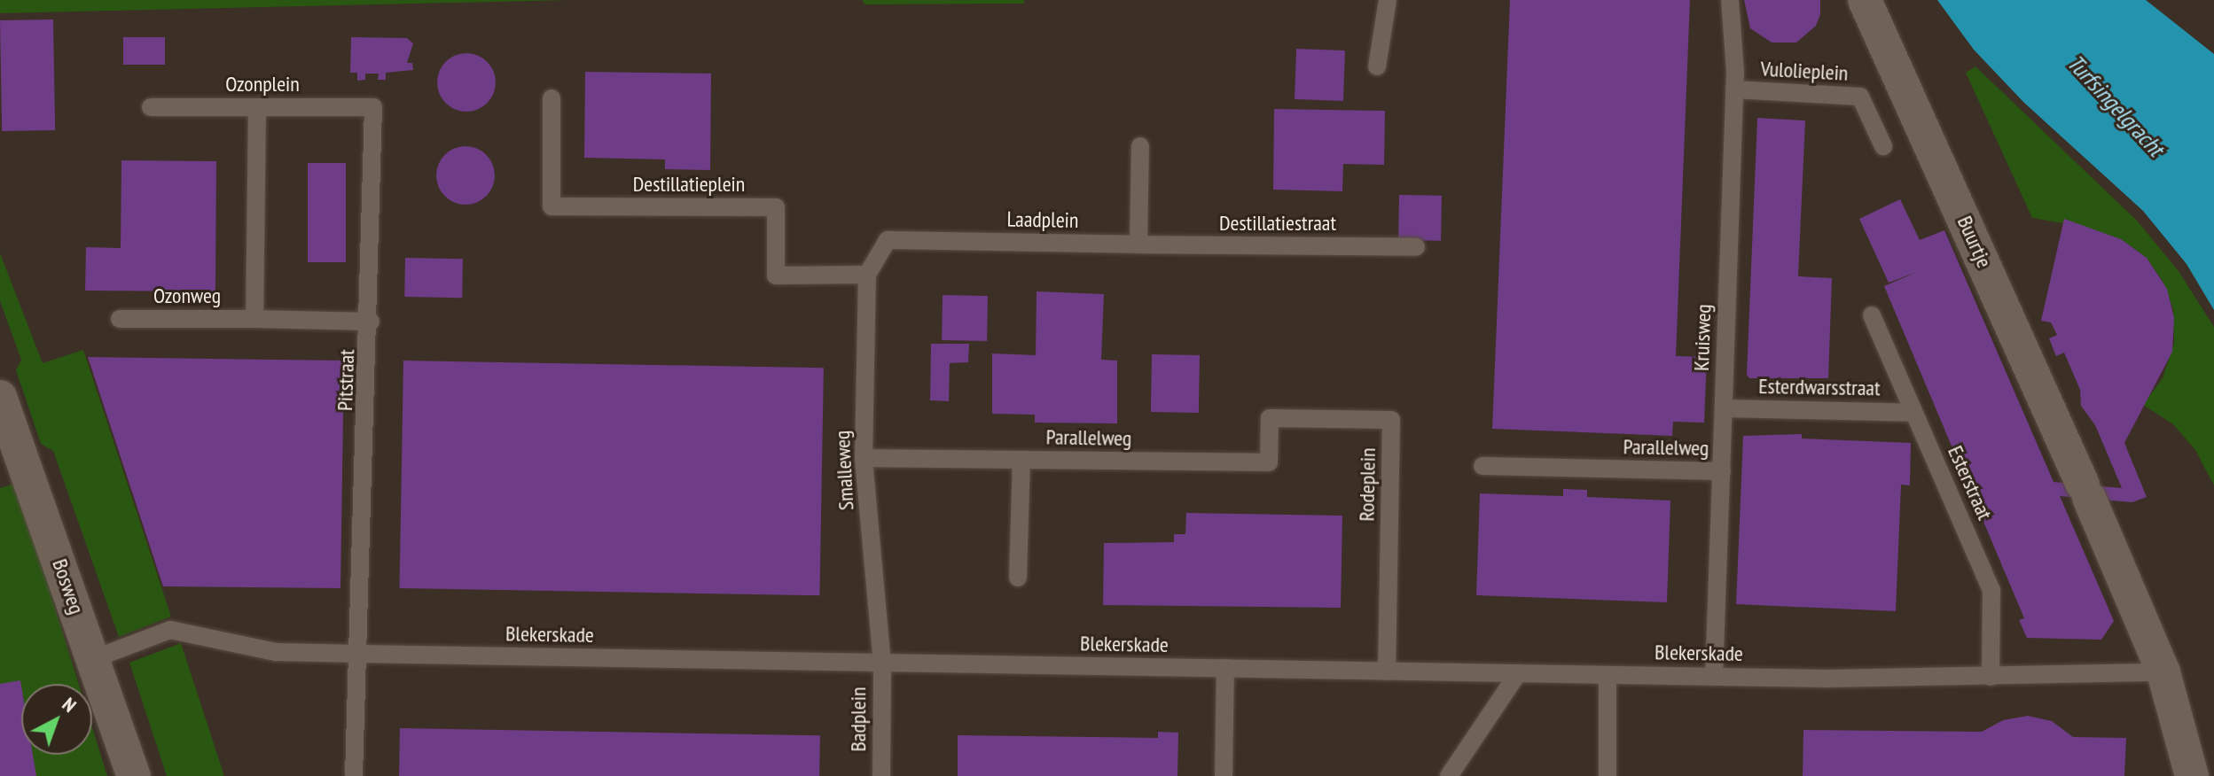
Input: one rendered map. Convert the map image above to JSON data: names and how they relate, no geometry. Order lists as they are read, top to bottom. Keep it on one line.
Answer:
{"streets":{"street":["Buurtje","Bosweg"],"lane":["Vulolieplein","Ozonplein","Destillatieplein","Laadplein","Destillatiestraat","Ozonweg","Kruisweg","Pitstraat","Esterdwarsstraat","Parallelweg","Smalleweg","Esterstraat","Rodeplein","Blekerskade","Badplein"]},"crossings":[["Vulolieplein","Kruisweg"],["Ozonplein","Pitstraat"],["Destillatieplein","Laadplein"],["Destillatieplein","Smalleweg"],["Laadplein","Destillatiestraat"],["Laadplein","Smalleweg"],["Buurtje","Blekerskade"],["Ozonweg","Pitstraat"],["Kruisweg","Esterdwarsstraat"],["Kruisweg","Parallelweg"],["Kruisweg","Blekerskade"],["Pitstraat","Blekerskade"],["Esterdwarsstraat","Esterstraat"],["Parallelweg","Smalleweg"],["Parallelweg","Rodeplein"],["Smalleweg","Blekerskade"],["Smalleweg","Badplein"],["Esterstraat","Blekerskade"],["Rodeplein","Blekerskade"],["Bosweg","Blekerskade"],["Blekerskade","Badplein"]],"water":["Turfsingelgracht"],"north":"top right"}
